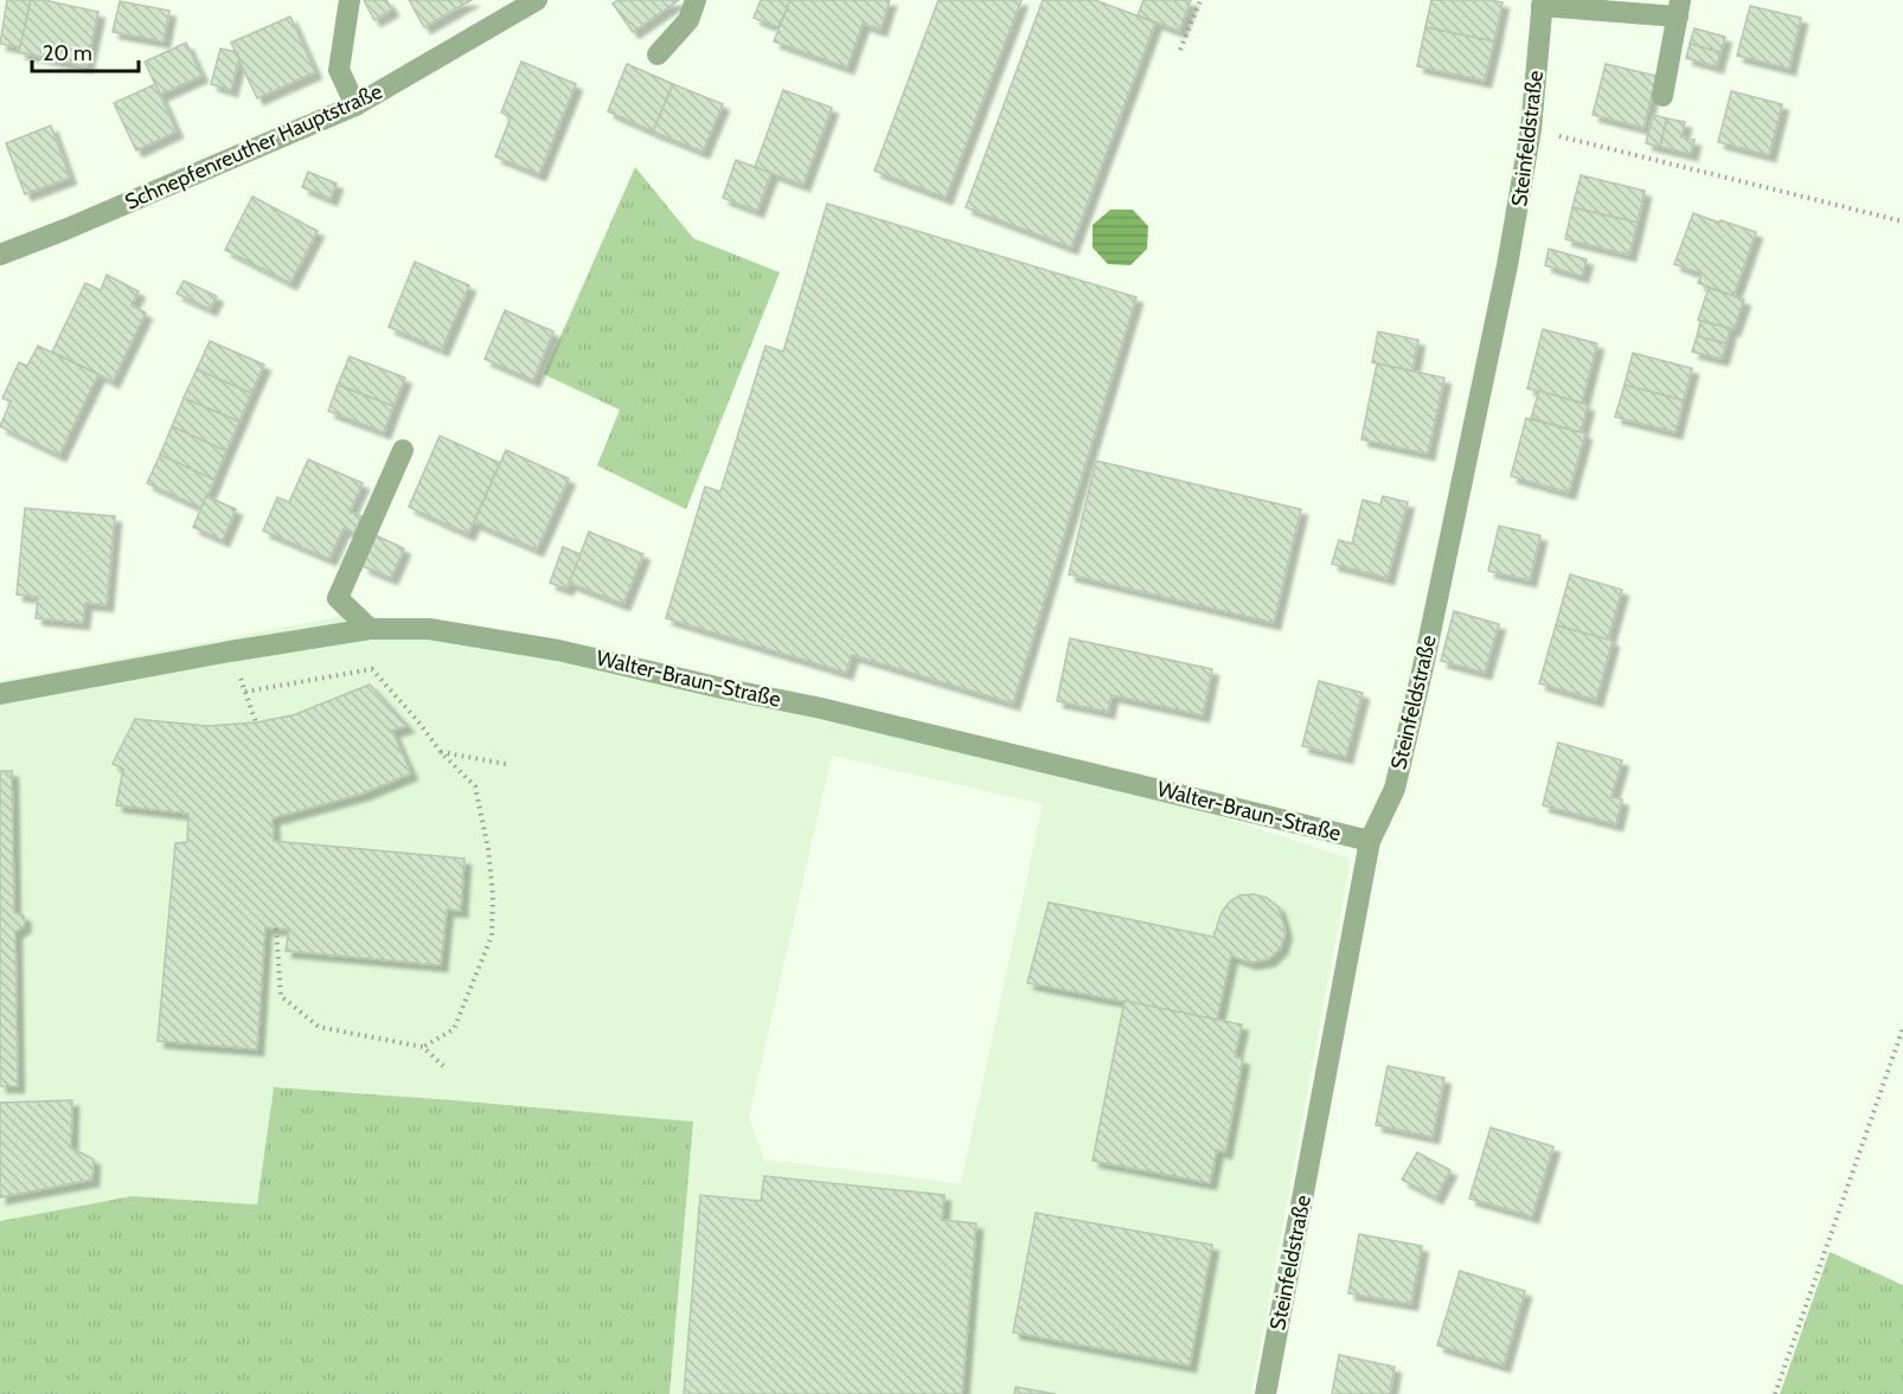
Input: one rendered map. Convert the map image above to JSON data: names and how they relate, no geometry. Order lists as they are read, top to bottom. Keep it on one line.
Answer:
{"streets":{"street":["Steinfeldstraße","Schnepfenreuther Hauptstraße","Walter-Braun-Straße"]},"crossings":[["Steinfeldstraße","Walter-Braun-Straße"]],"scale_bar":"20 m"}
